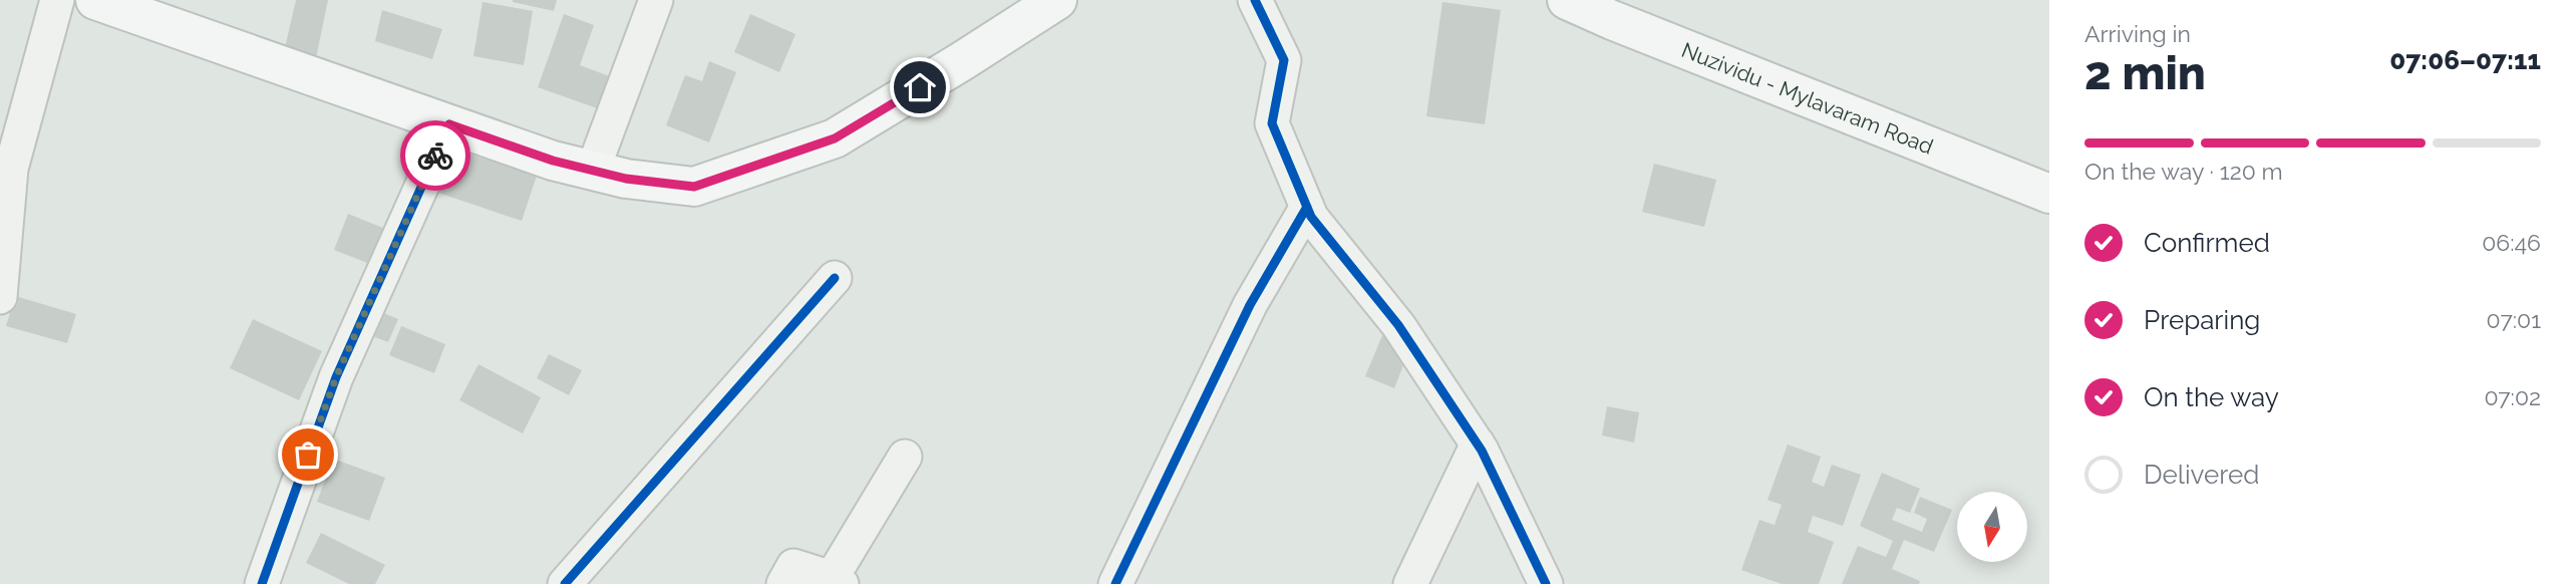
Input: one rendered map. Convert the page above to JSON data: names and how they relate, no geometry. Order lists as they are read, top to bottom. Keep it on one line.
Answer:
{"streets":{"main road":["Nuzividu - Mylavaram Road"]},"north":"bottom","page":{"heading":["2 min","Arriving in","07:06–07:11"],"bar":"On the way · 120 m","list":[["Confirmed","06:46"],["Preparing","07:01"],["On the way","07:02"],"Delivered"]}}
